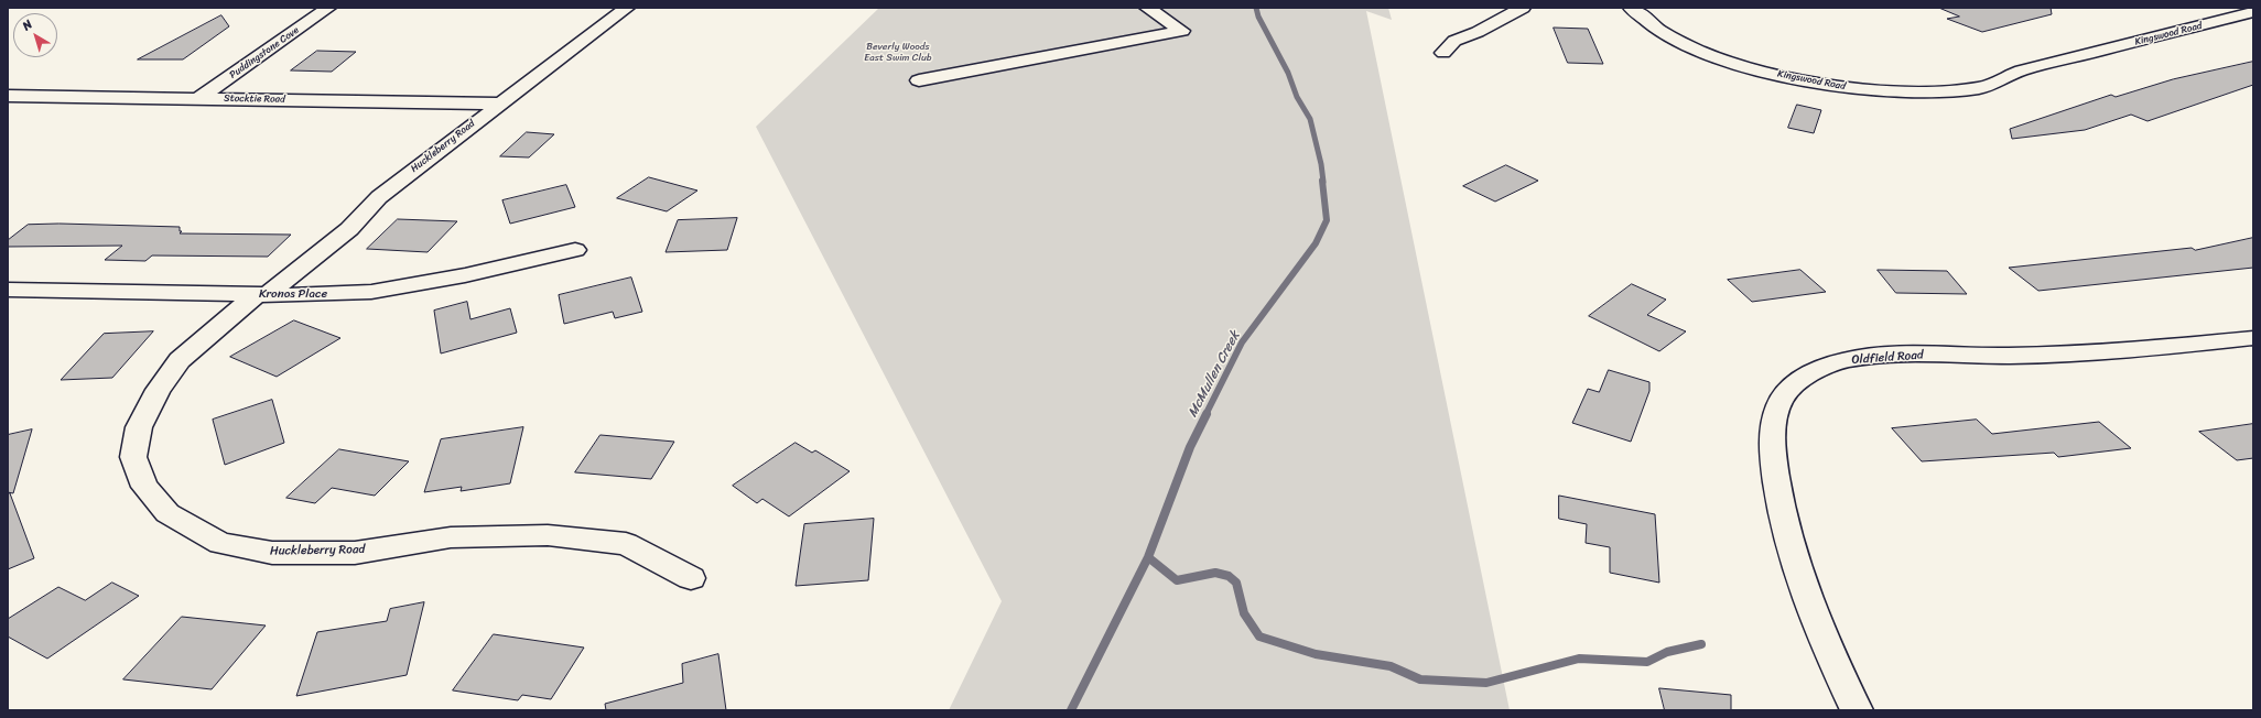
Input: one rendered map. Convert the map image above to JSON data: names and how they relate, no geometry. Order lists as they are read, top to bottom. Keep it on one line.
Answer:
{"streets":{"street":["Kingswood Road","Puddingstone Cove","Stocktie Road","Huckleberry Road","Kronos Place","Oldfield Road"]},"crossings":[["Puddingstone Cove","Stocktie Road"],["Stocktie Road","Huckleberry Road"],["Huckleberry Road","Kronos Place"]],"water":["McMullen Creek"],"parks":["Beverly Woods East Swim Club"],"north":"top left"}
